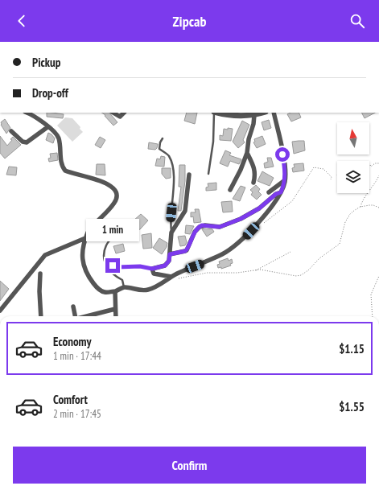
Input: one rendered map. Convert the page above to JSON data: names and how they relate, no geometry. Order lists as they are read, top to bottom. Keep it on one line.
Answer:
{"north":"top","page":{"header":"Zipcab","banner":["Pickup","Drop-off"],"bubble":"1 min","list":[{"name":"Economy","note":"1 min · 17:44","value":"$1.15"},{"name":"Comfort","note":"2 min · 17:45","value":"$1.55"}],"buttons":"Confirm"}}
